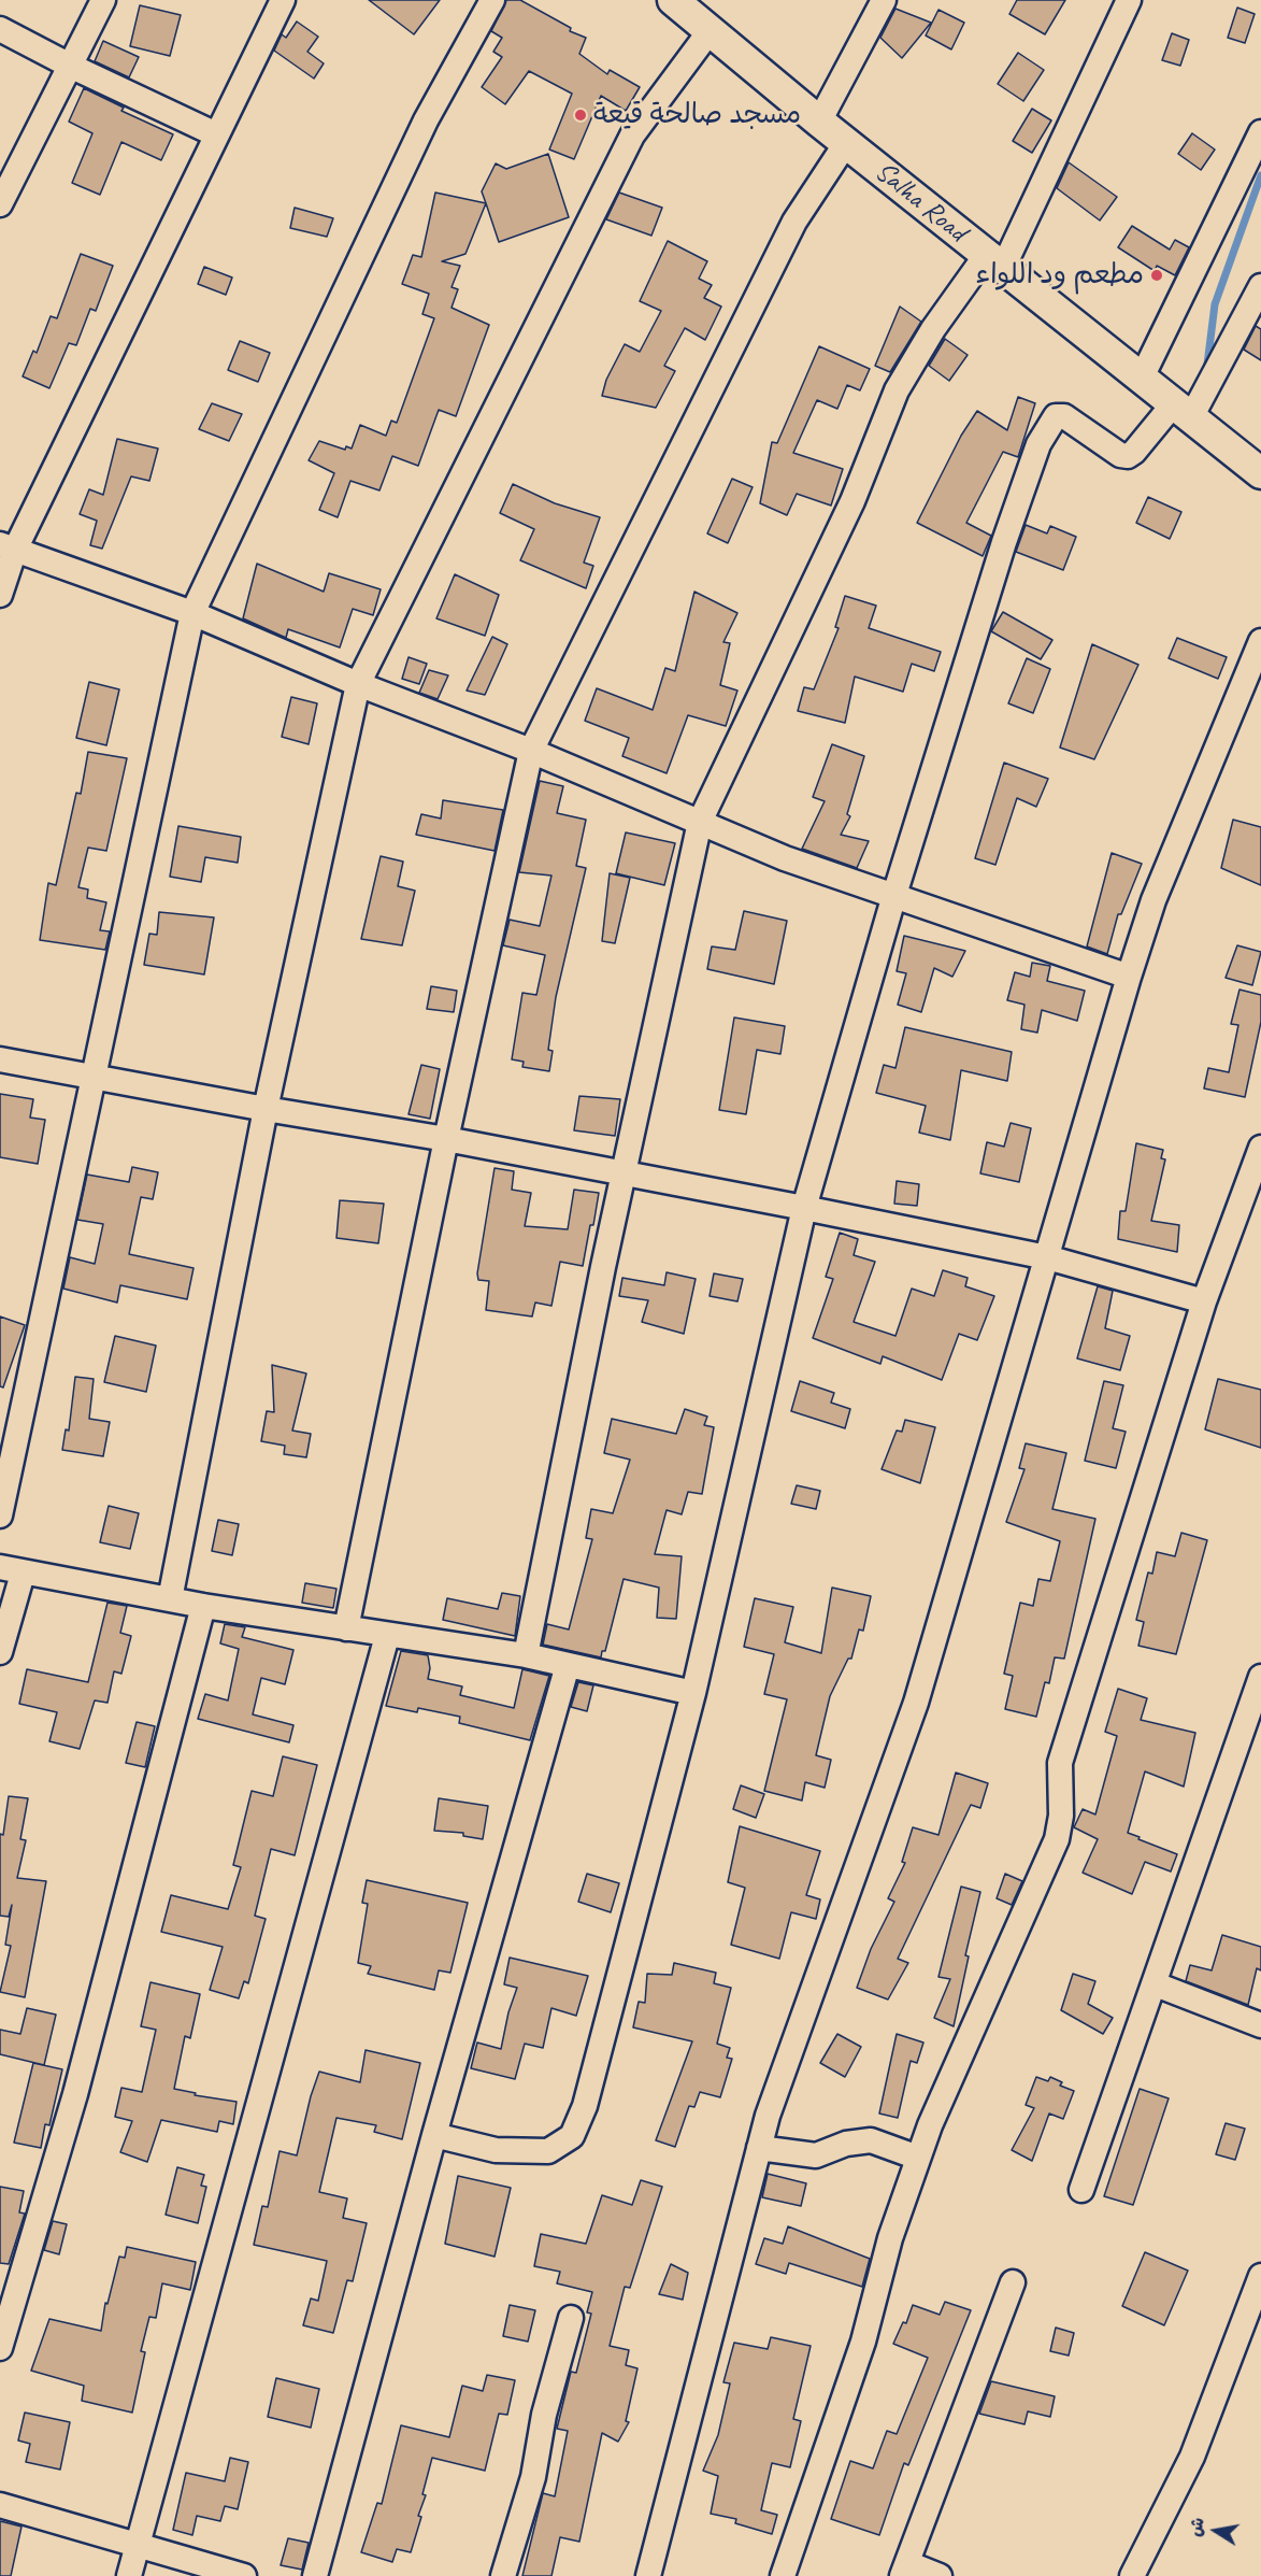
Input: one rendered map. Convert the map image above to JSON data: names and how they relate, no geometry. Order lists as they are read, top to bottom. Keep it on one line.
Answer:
{"streets":{"main road":["Salha Road"]},"places":["مسجد صالحة قيعة","مطعم ود اللواء"],"north":"left"}
